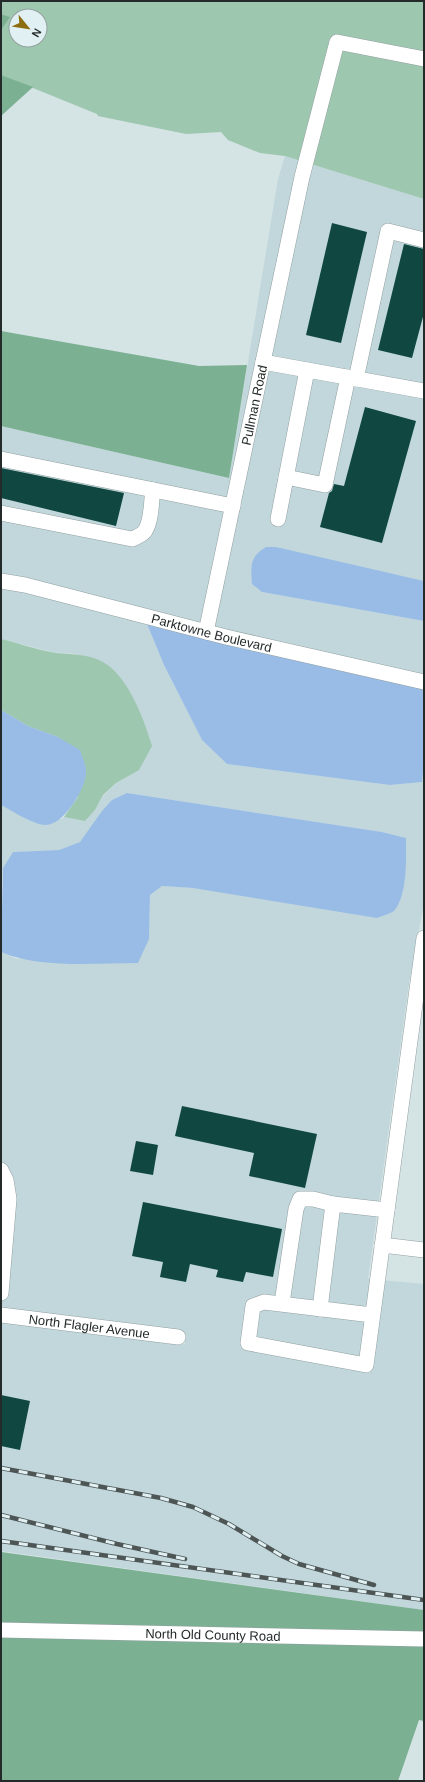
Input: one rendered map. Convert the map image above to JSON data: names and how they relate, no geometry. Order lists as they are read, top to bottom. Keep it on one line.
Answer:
{"streets":{"street":["Pullman Road","Parktowne Boulevard","North Flagler Avenue","North Old County Road"]},"crossings":[["Pullman Road","Parktowne Boulevard"]],"north":"bottom right"}
